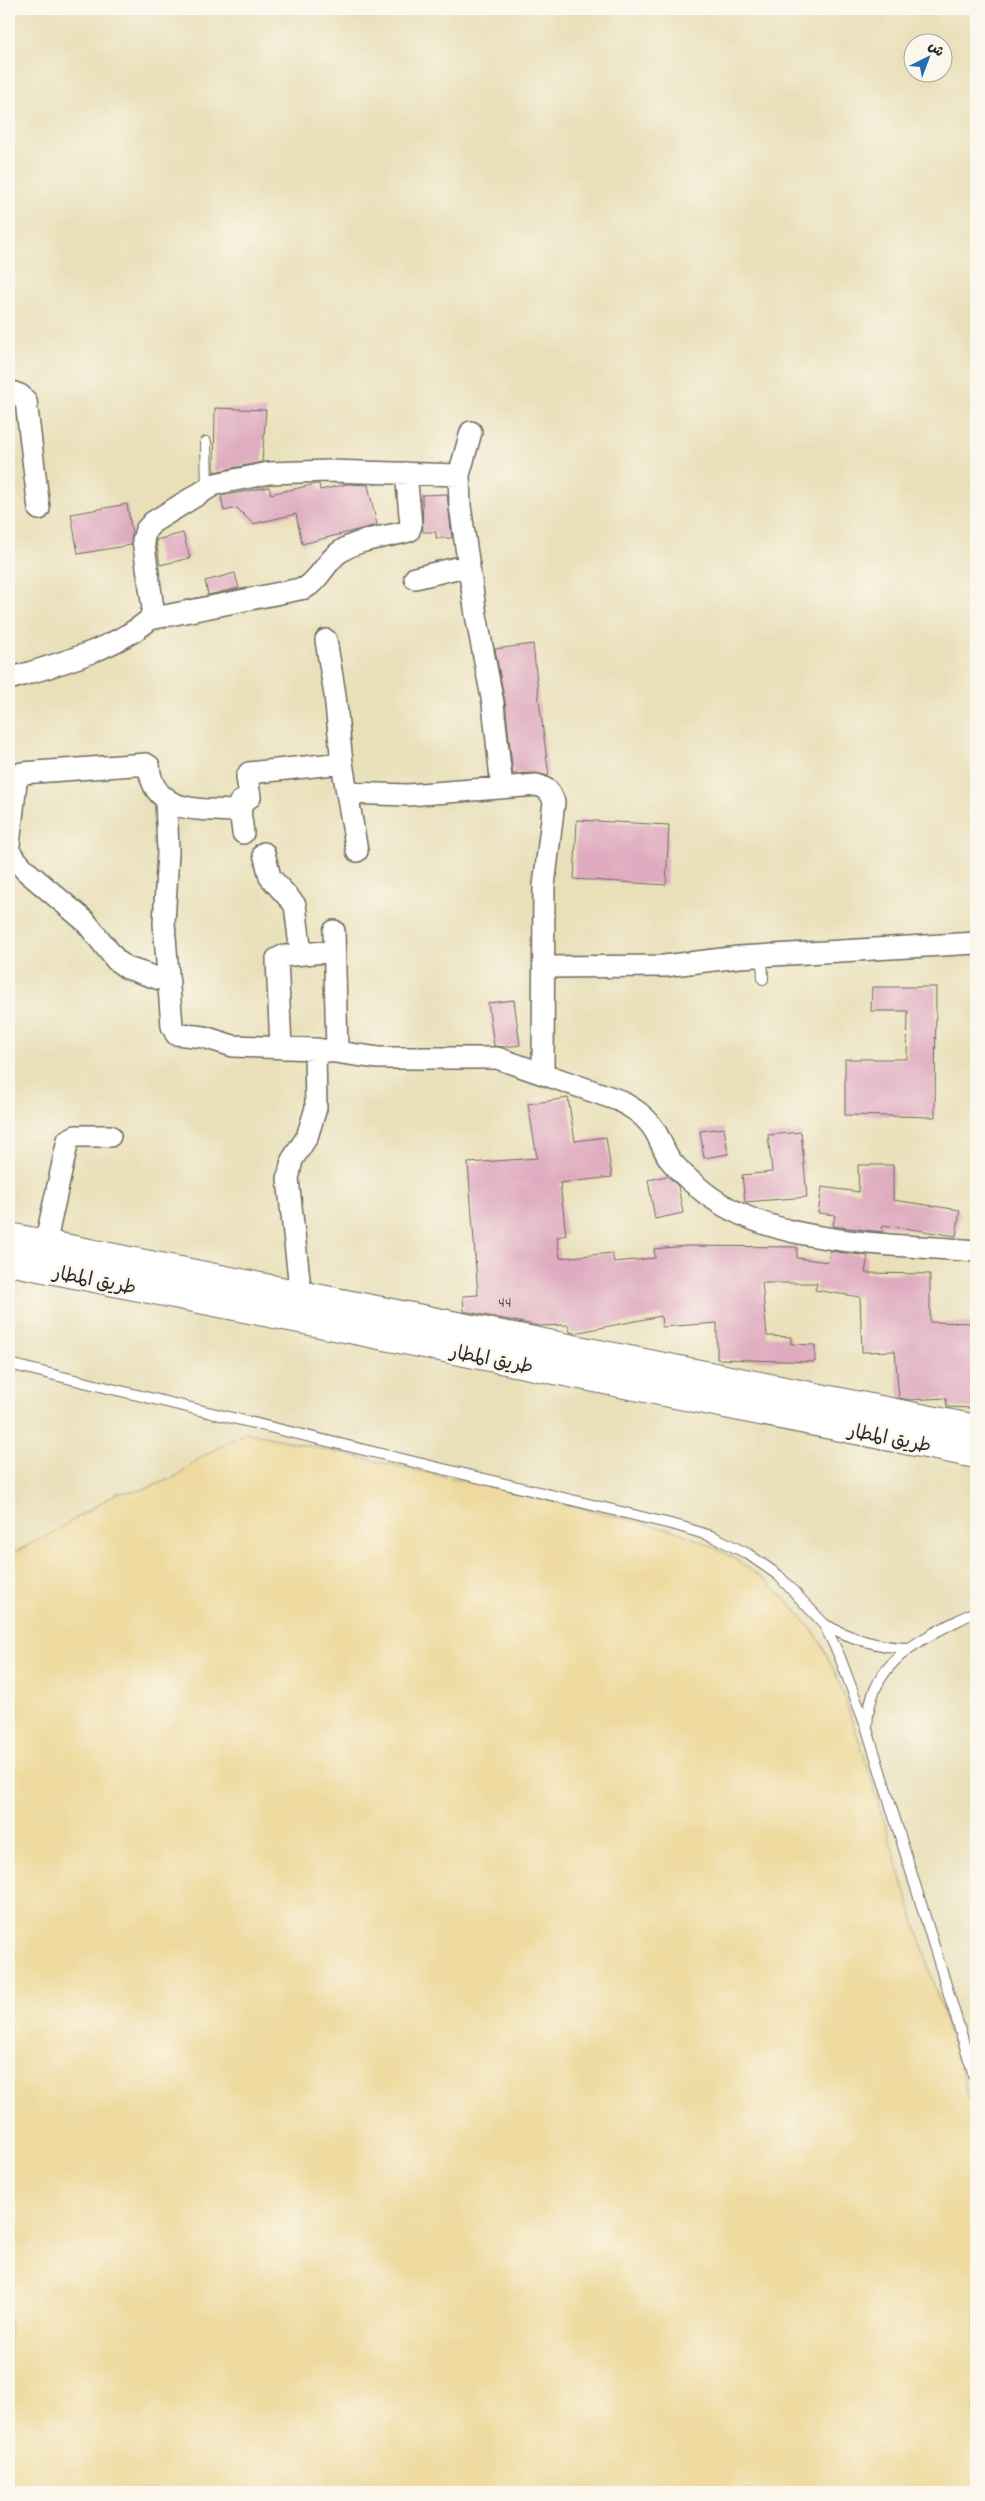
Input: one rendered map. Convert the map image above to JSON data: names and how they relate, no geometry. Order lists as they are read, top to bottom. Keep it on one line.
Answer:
{"streets":{"main road":["طريق المطار"]},"house_numbers":["44"],"north":"top right"}
